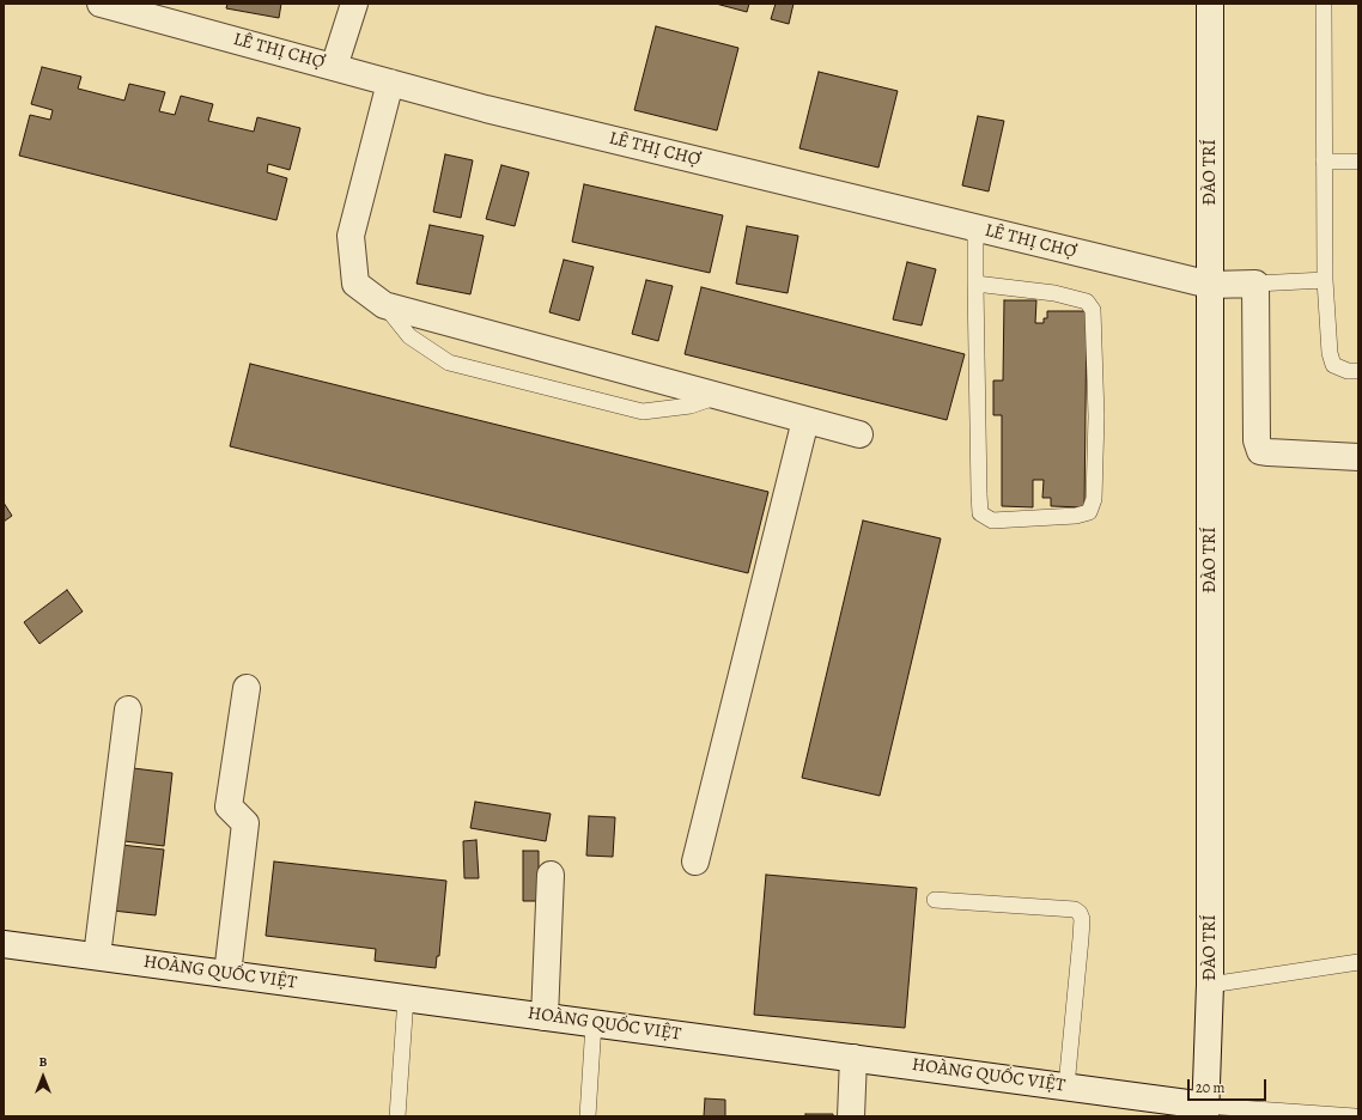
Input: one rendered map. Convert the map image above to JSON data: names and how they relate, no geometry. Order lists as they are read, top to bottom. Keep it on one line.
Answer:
{"streets":{"street":["LÊ THỊ CHỢ","ĐÀO TRÍ","HOÀNG QUỐC VIỆT"]},"crossings":[["LÊ THỊ CHỢ","ĐÀO TRÍ"],["ĐÀO TRÍ","HOÀNG QUỐC VIỆT"]],"scale_bar":"20 m","north":"top"}
